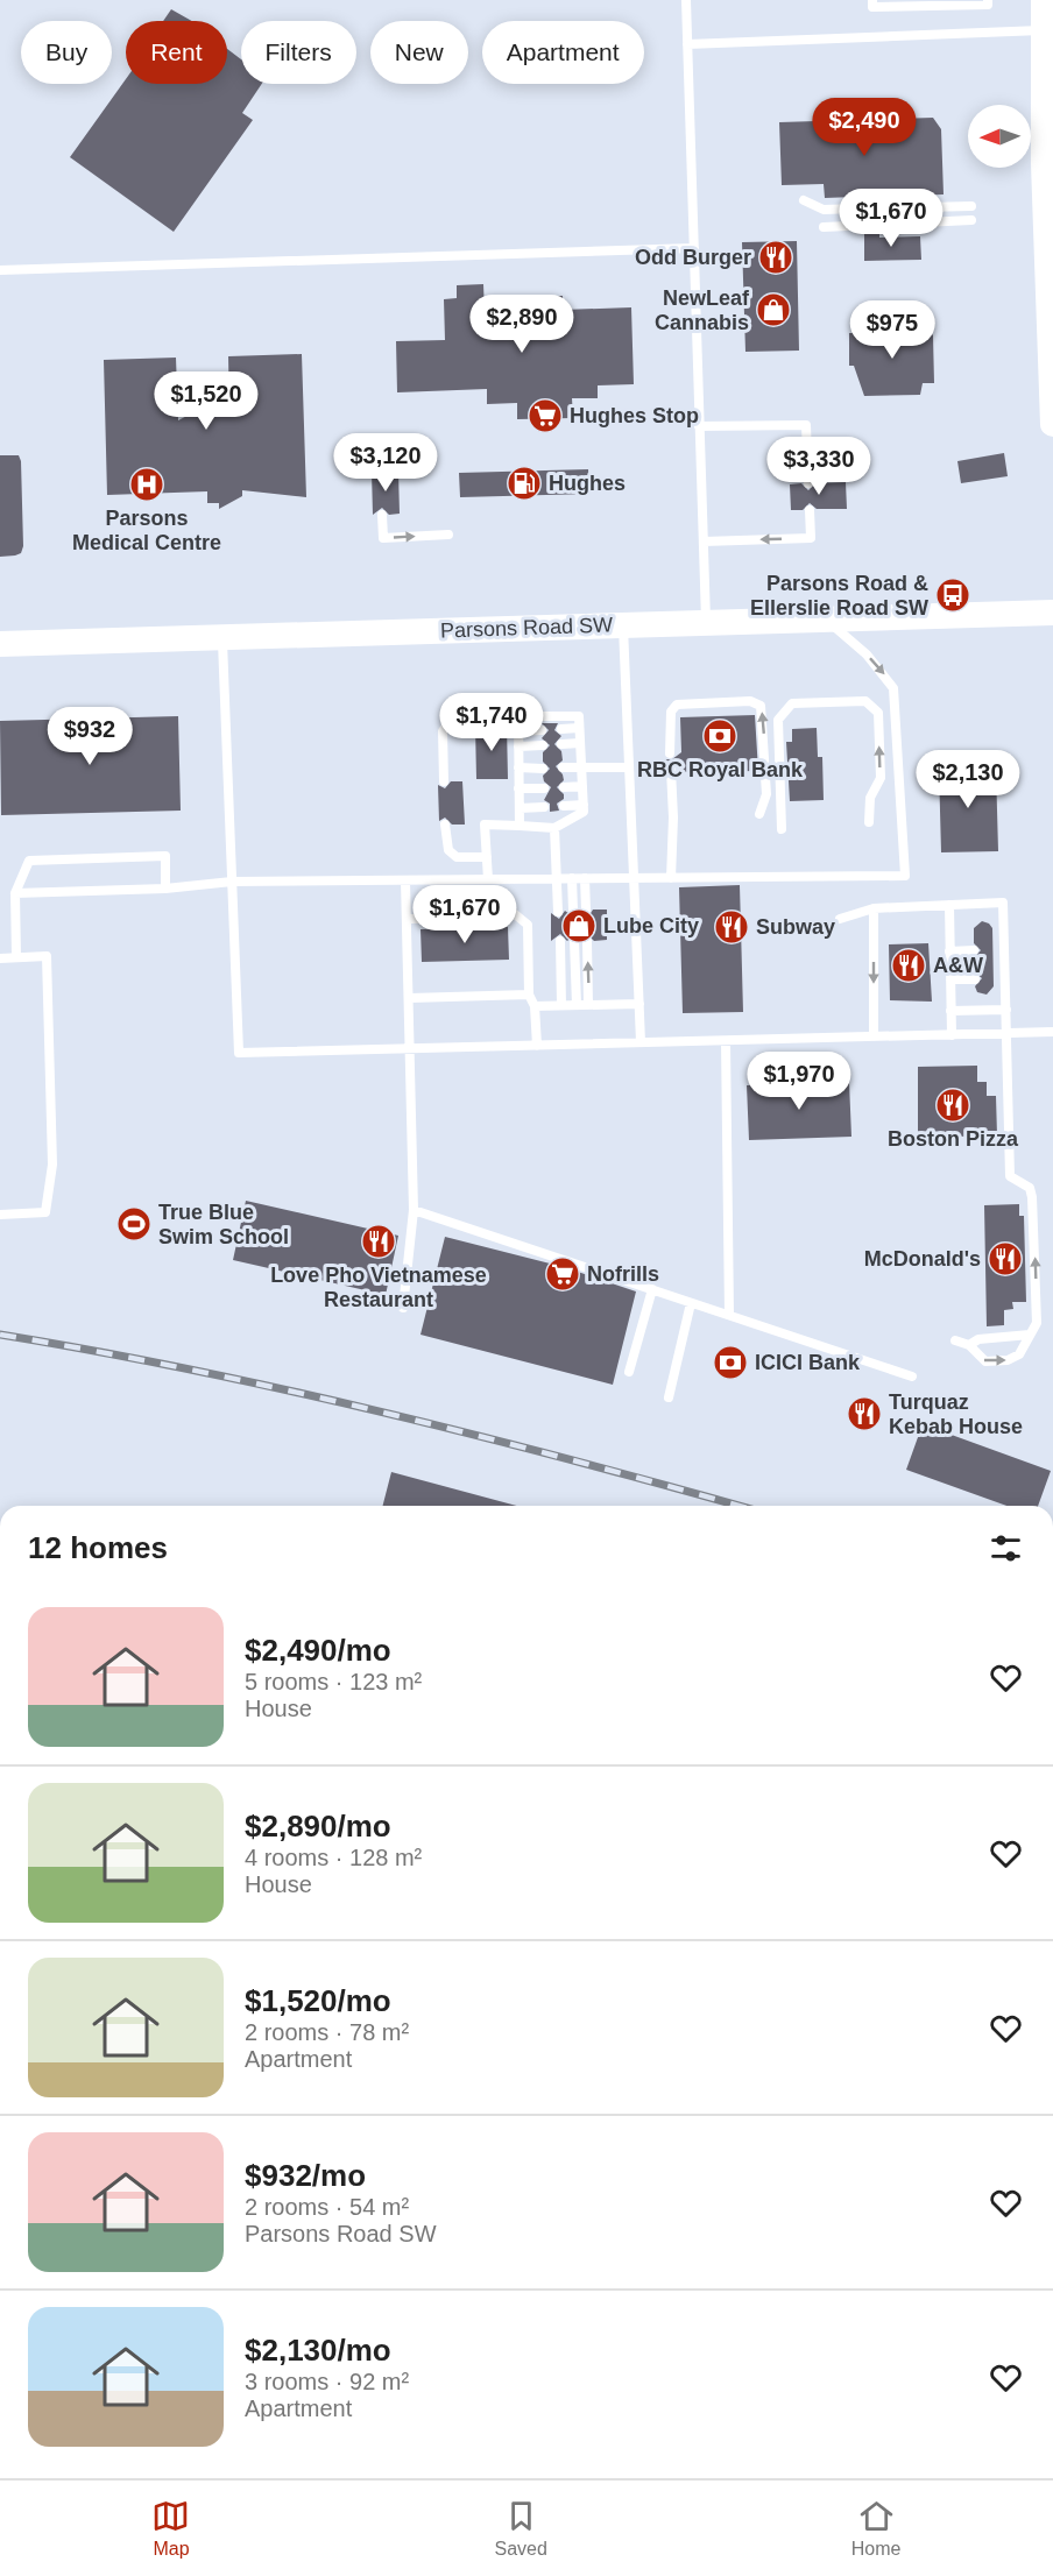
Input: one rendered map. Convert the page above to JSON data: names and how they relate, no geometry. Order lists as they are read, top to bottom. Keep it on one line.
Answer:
{"streets":{"main road":["Parsons Road SW"]},"places":{"restaurant":["Odd Burger","Subway","A&W","Boston Pizza","Love Pho Vietnamese Restaurant","McDonald's","Turquaz Kebab House"],"shop":["NewLeaf Cannabis","Lube City"],"supermarket":["Hughes Stop","Nofrills"],"fuel station":["Hughes"],"hospital":["Parsons Medical Centre"],"bus stop":["Parsons Road & Ellerslie Road SW"],"bank":["RBC Royal Bank","ICICI Bank"],"sports":["True Blue Swim School"]},"north":"left","page":{"chip":["Buy","Rent","Filters","New","Apartment"],"price":["$2,490","$1,670","$2,890","$975","$1,520","$3,120","$3,330","$1,740","$932","$2,130","$1,670","$1,970"],"heading":"12 homes","list":[{"name":"$2,490/mo","note":"5 rooms · 123 m² · House"},{"name":"$2,890/mo","note":"4 rooms · 128 m² · House"},{"name":"$1,520/mo","note":"2 rooms · 78 m² · Apartment"},{"name":"$932/mo","note":"2 rooms · 54 m² · Parsons Road SW"},{"name":"$2,130/mo","note":"3 rooms · 92 m² · Apartment"}],"tabs":["Map","Saved","Home"]}}
